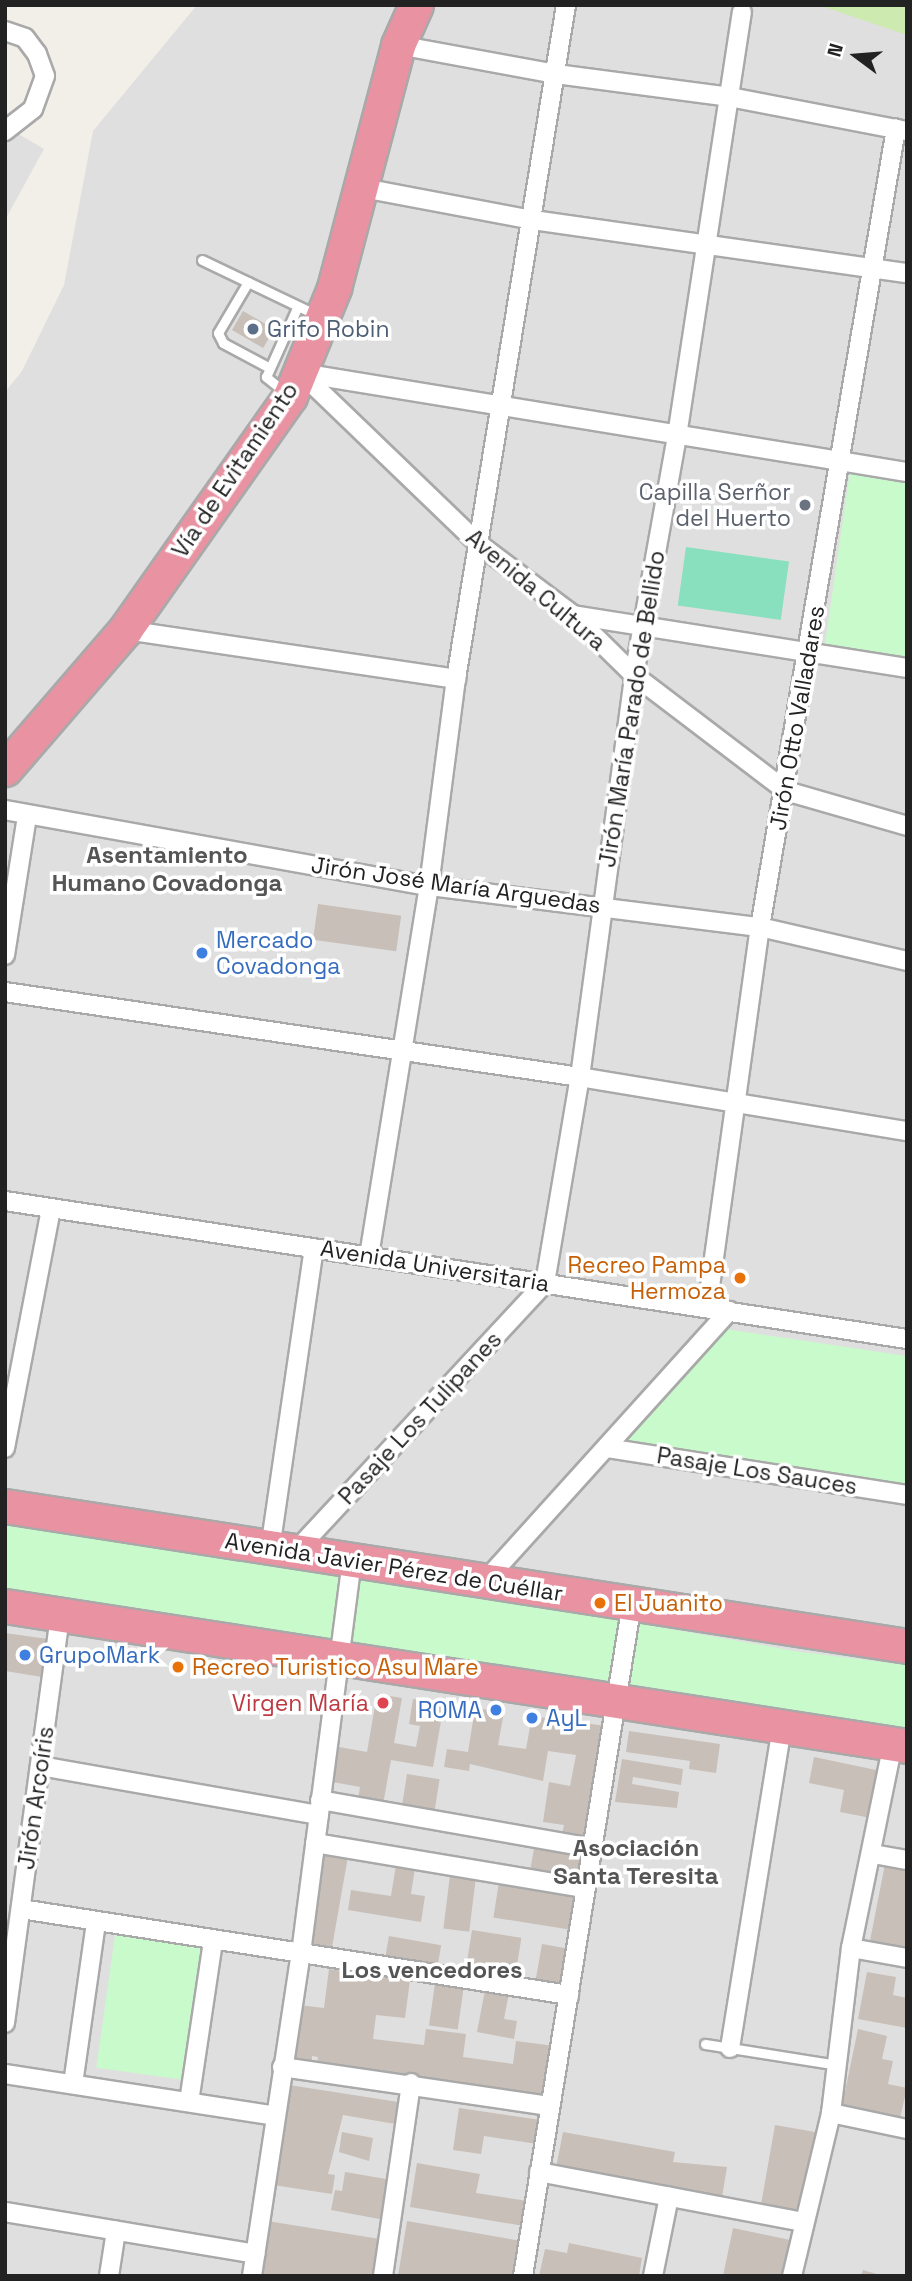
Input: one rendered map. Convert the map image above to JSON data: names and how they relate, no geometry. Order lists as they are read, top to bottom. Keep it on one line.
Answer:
{"streets":{"highway":["Vía de Evitamiento","Avenida Javier Pérez de Cuéllar"],"street":["Avenida Cultura","Jirón María Parado de Bellido","Jirón Otto Valladares","Jirón José María Arguedas","Avenida Universitaria","Pasaje Los Tulipanes","Pasaje Los Sauces","Jirón Arcoíris"]},"crossings":[["Vía de Evitamiento","Avenida Cultura"],["Avenida Cultura","Jirón María Parado de Bellido"],["Avenida Cultura","Jirón Otto Valladares"],["Jirón María Parado de Bellido","Jirón José María Arguedas"],["Jirón María Parado de Bellido","Avenida Universitaria"],["Jirón María Parado de Bellido","Pasaje Los Tulipanes"],["Jirón Otto Valladares","Jirón José María Arguedas"],["Jirón Otto Valladares","Avenida Universitaria"],["Avenida Universitaria","Pasaje Los Tulipanes"],["Pasaje Los Tulipanes","Avenida Javier Pérez de Cuéllar"]],"districts":["Asentamiento Humano Covadonga","Asociación Santa Teresita","Los vencedores"],"places":["Grifo Robin","Capilla Serñor del Huerto","Mercado Covadonga","Recreo Pampa Hermoza","El Juanito","GrupoMark","Recreo Turistico Asu Mare","Virgen María","ROMA","AyL"],"north":"left"}
